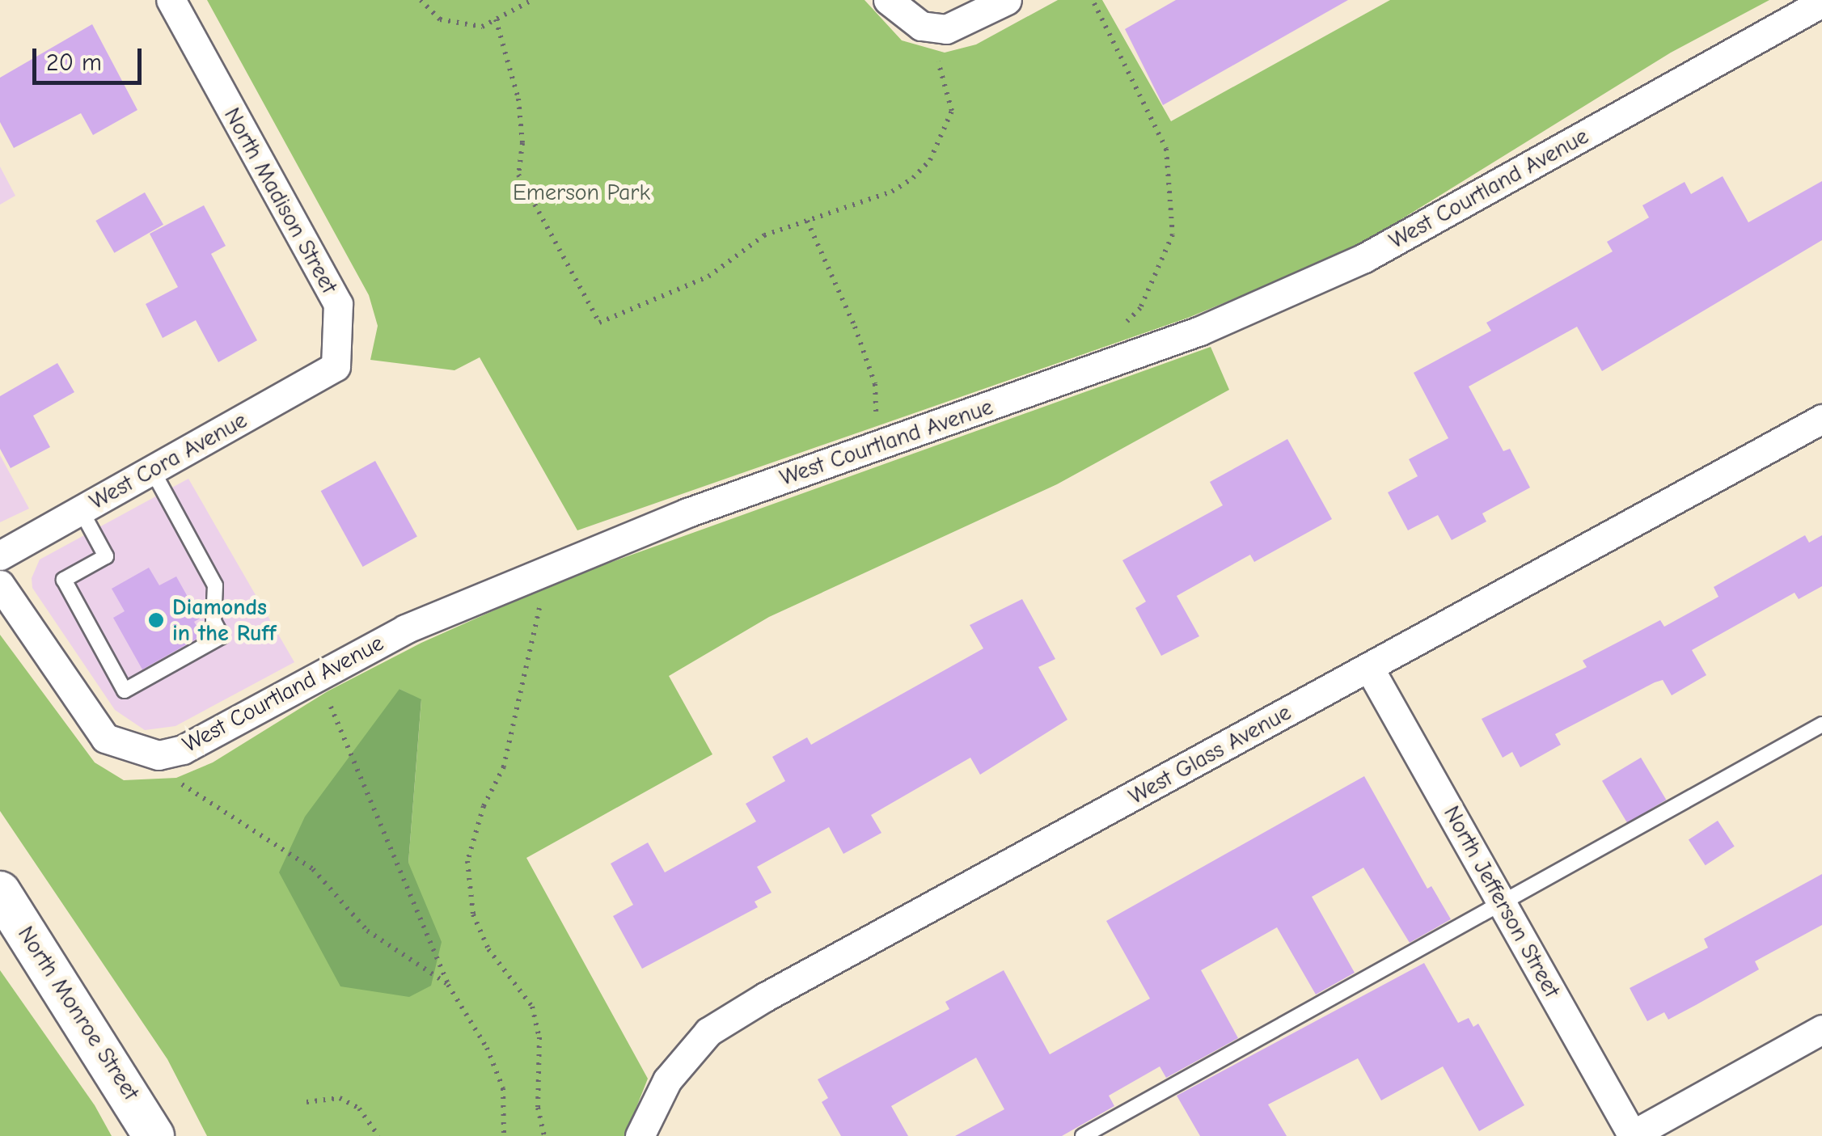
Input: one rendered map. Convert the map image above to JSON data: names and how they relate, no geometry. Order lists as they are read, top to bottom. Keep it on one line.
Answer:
{"streets":{"main road":["North Monroe Street"],"street":["West Courtland Avenue","North Madison Street","West Cora Avenue","West Glass Avenue","North Jefferson Street"]},"crossings":[["North Madison Street","West Cora Avenue"],["West Glass Avenue","North Jefferson Street"]],"parks":["Emerson Park"],"places":["Diamonds in the Ruff"],"scale_bar":"20 m"}
